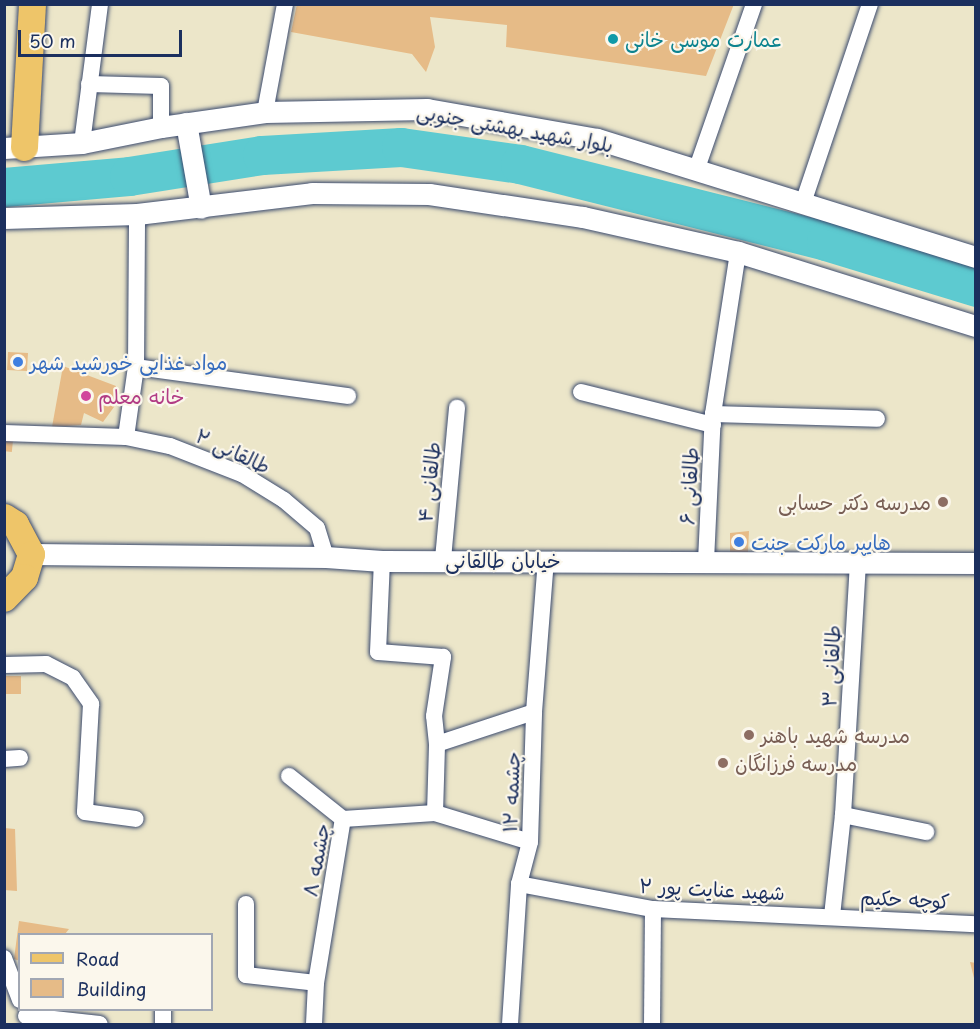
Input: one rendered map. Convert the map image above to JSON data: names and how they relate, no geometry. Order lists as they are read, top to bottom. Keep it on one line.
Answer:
{"streets":{"street":["بلوار شهید بهشتی جنوبی","طالقانی ۲","طالقانی ۴","طالقانی ۶","خیابان طالقانی","طالقانی ۳","چشمه ۱۲","چشمه ۸","شهید عنایت پور ۲","کوچه حکیم"]},"crossings":[["طالقانی ۲","خیابان طالقانی"],["طالقانی ۴","خیابان طالقانی"],["طالقانی ۶","خیابان طالقانی"],["خیابان طالقانی","طالقانی ۳"],["خیابان طالقانی","چشمه ۱۲"],["طالقانی ۳","شهید عنایت پور ۲"],["طالقانی ۳","کوچه حکیم"],["چشمه ۱۲","شهید عنایت پور ۲"],["شهید عنایت پور ۲","کوچه حکیم"]],"places":["عمارت موسی خانی","مواد غذایی خورشید شهر","خانه معلم","مدرسه دکتر حسابی","هایپر مارکت جنت","مدرسه شهید باهنر","مدرسه فرزانگان"],"legend":["Road","Building"],"scale_bar":"50 m"}
